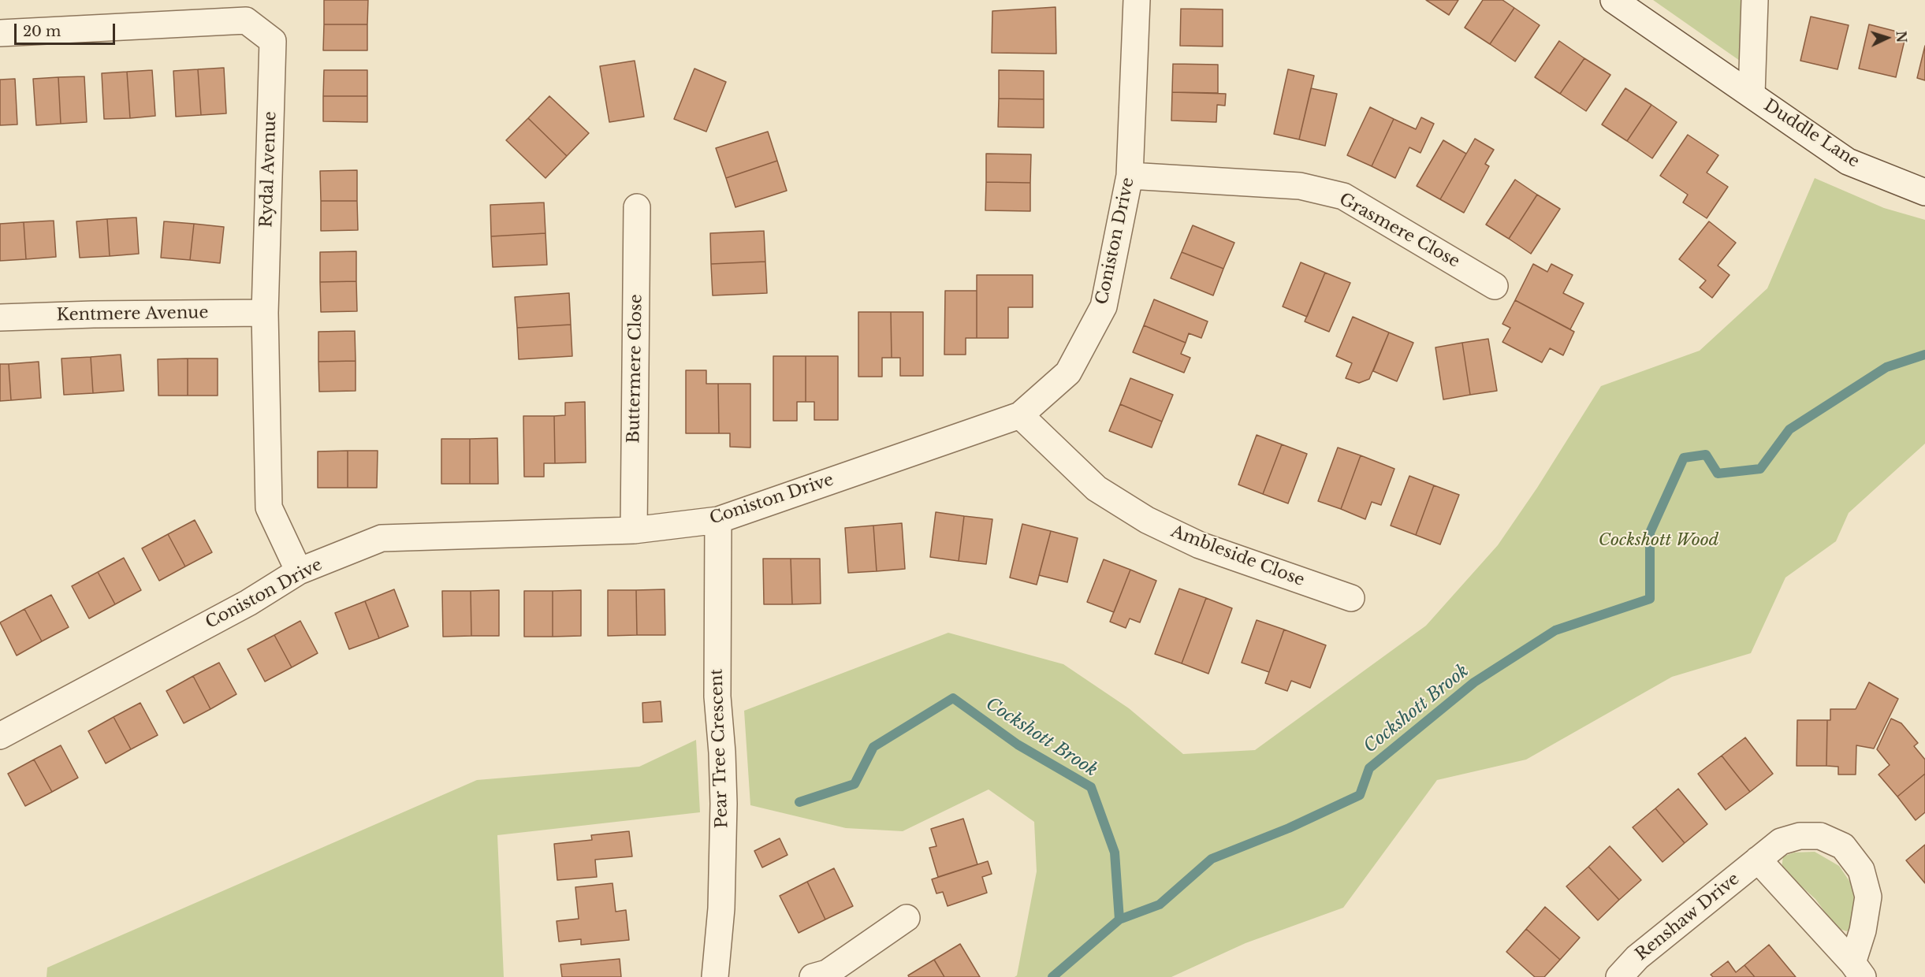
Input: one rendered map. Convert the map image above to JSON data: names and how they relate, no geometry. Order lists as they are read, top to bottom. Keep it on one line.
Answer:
{"streets":{"street":["Duddle Lane","Rydal Avenue","Grasmere Close","Coniston Drive","Kentmere Avenue","Buttermere Close","Ambleside Close","Pear Tree Crescent","Renshaw Drive"]},"crossings":[["Rydal Avenue","Coniston Drive"],["Rydal Avenue","Kentmere Avenue"],["Grasmere Close","Coniston Drive"],["Coniston Drive","Buttermere Close"],["Coniston Drive","Ambleside Close"],["Coniston Drive","Pear Tree Crescent"]],"water":["Cockshott Brook"],"parks":["Cockshott Wood"],"scale_bar":"20 m","north":"right"}
